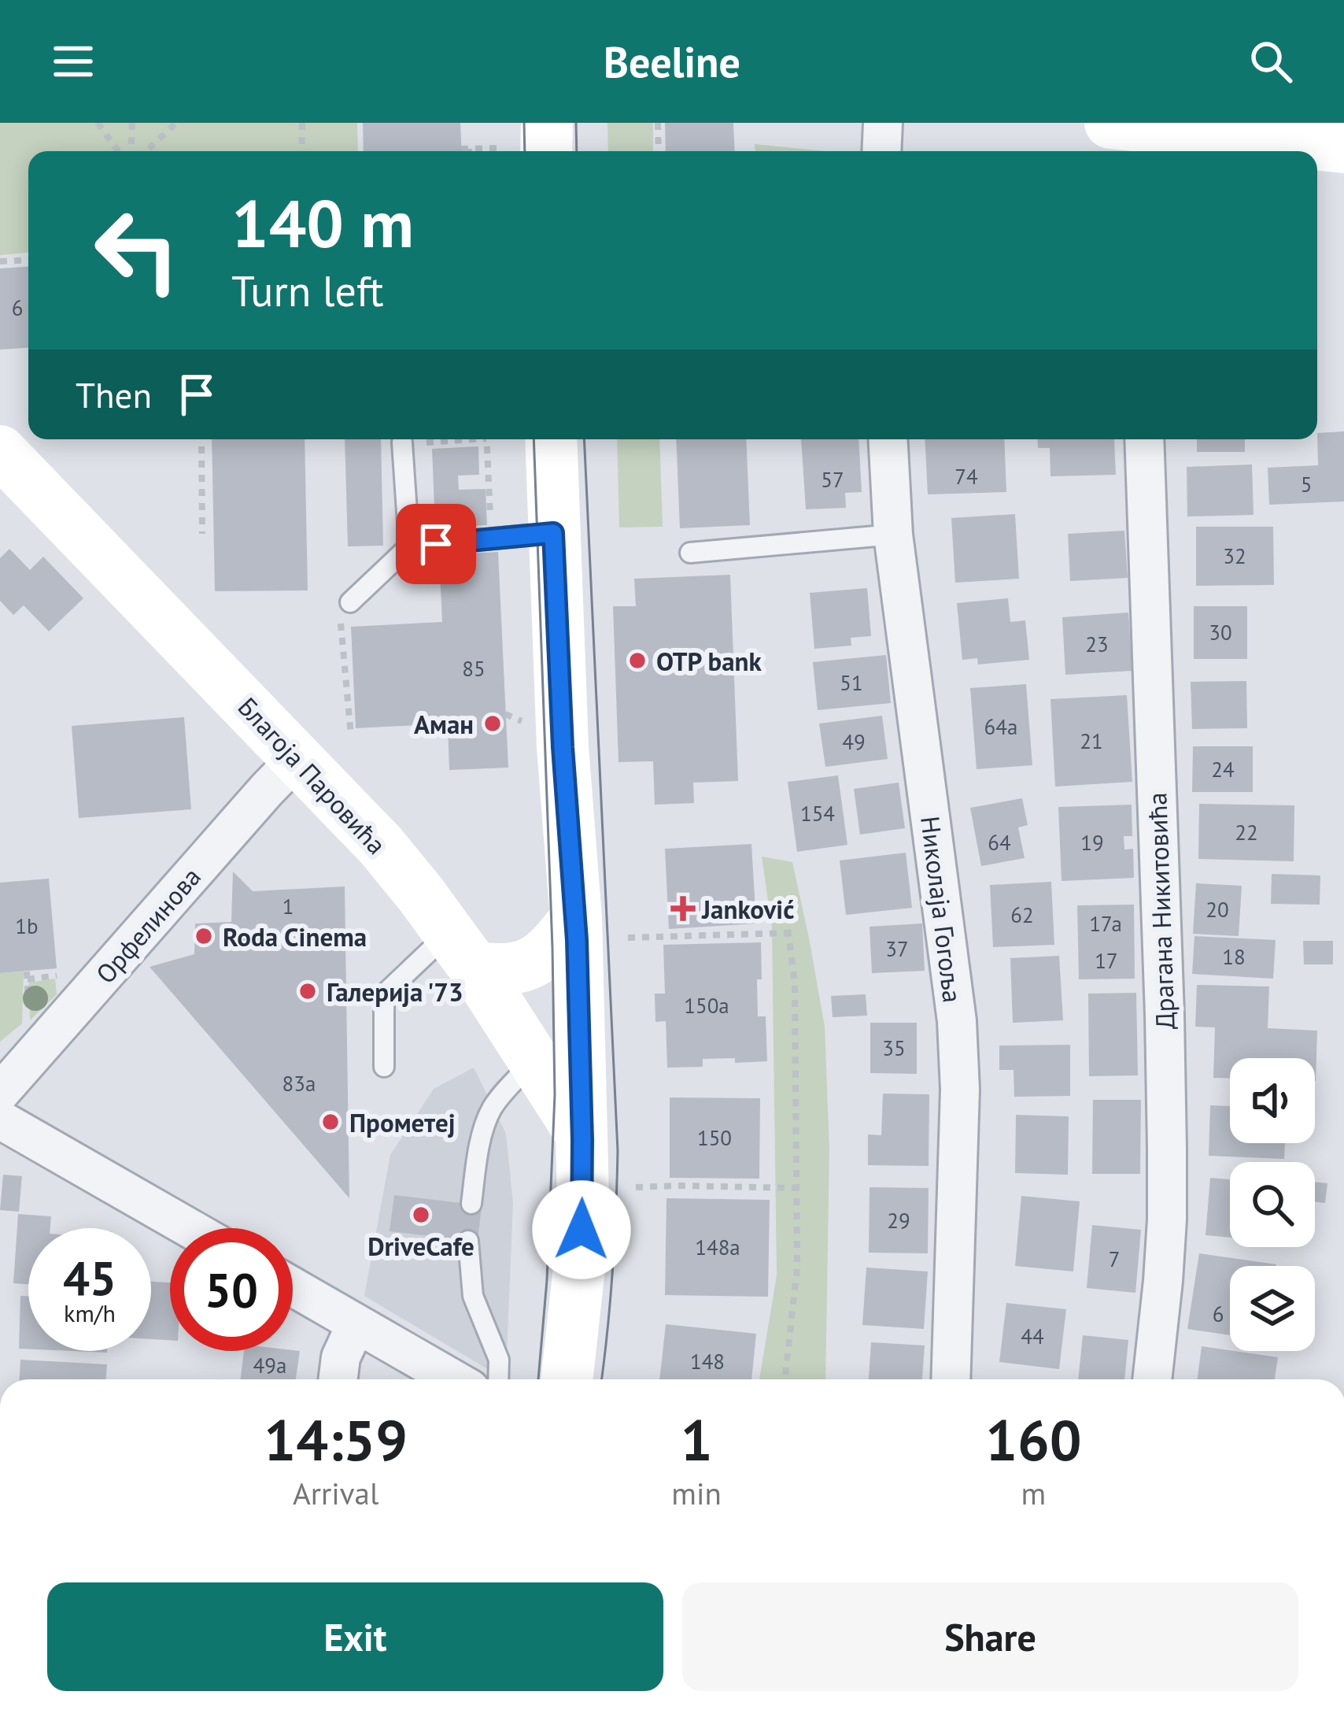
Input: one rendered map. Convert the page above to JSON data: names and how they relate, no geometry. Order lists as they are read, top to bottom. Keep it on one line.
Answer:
{"streets":{"main road":["Благоја Паровића"],"street":["Николаја Гогоља","Драгана Никитовића","Орфелинова"]},"crossings":[["Благоја Паровића","Орфелинова"]],"places":{"other":["OTP bank","Аман","Roda Cinema","Галерија '73","Прометеј","DriveCafe"],"health":["Janković"]},"house_numbers":["6","74","57","5","32","30","23","85","51","64a","21","49","24","154","22","64","19","1","20","62","17a","1b","37","18","17","150a","35","83a","150","29","148a","7","6","44","148","49a"],"page":{"header":"Beeline","turn":["140 m","Turn left"],"then":"Then","speed":"45 km/h","limit":"50","eta":["14:59","Arrival","1","min","160","m"],"buttons":["Exit","Share"]}}
